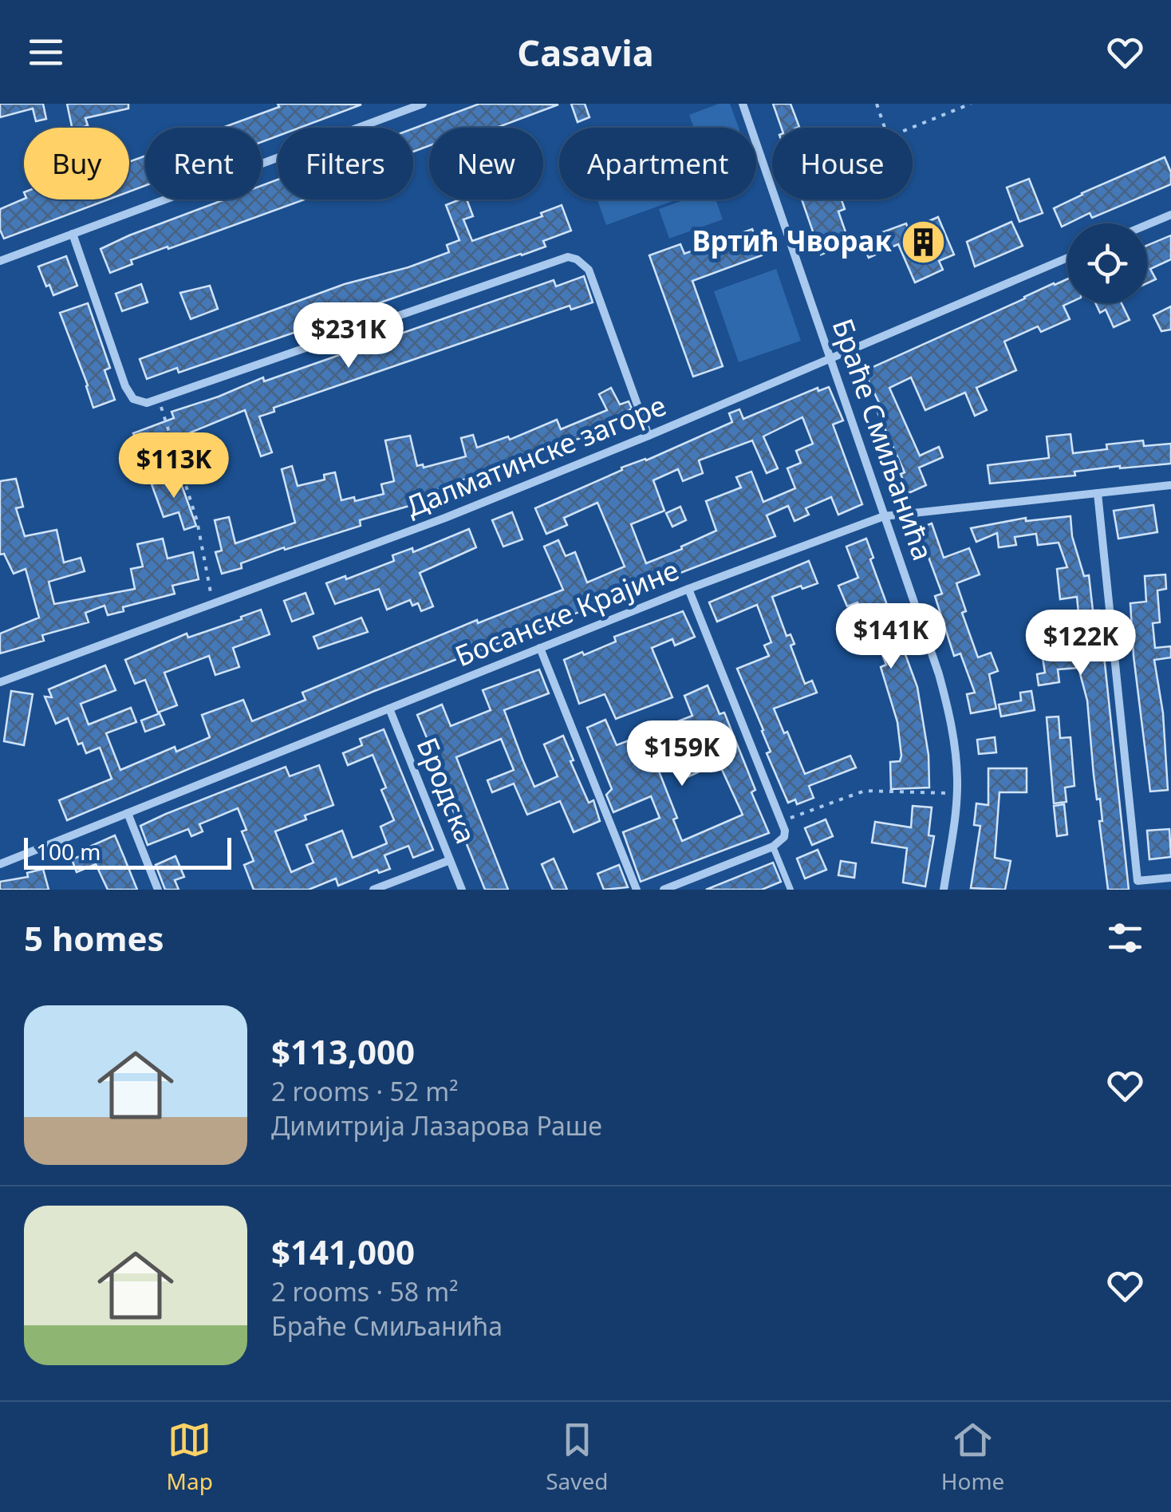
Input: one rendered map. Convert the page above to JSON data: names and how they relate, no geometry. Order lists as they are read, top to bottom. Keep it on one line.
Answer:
{"streets":{"street":["Браће Смиљанића","Далматинске загоре","Босанске Крајине","Бродска"]},"crossings":[["Браће Смиљанића","Далматинске загоре"],["Браће Смиљанића","Босанске Крајине"],["Босанске Крајине","Бродска"]],"places":{"building":["Вртић Чворак"]},"scale_bar":"100 m","page":{"header":"Casavia","chip":["Buy","Rent","Filters","New","Apartment","House"],"price":["$231K","$113K","$141K","$122K","$159K"],"scale":"100 m","heading":"5 homes","list":[{"name":"$113,000","note":"2 rooms · 52 m² · Димитрија Лазарова Раше"},{"name":"$141,000","note":"2 rooms · 58 m² · Браће Смиљанића"}],"tabs":["Map","Saved","Home"]}}
